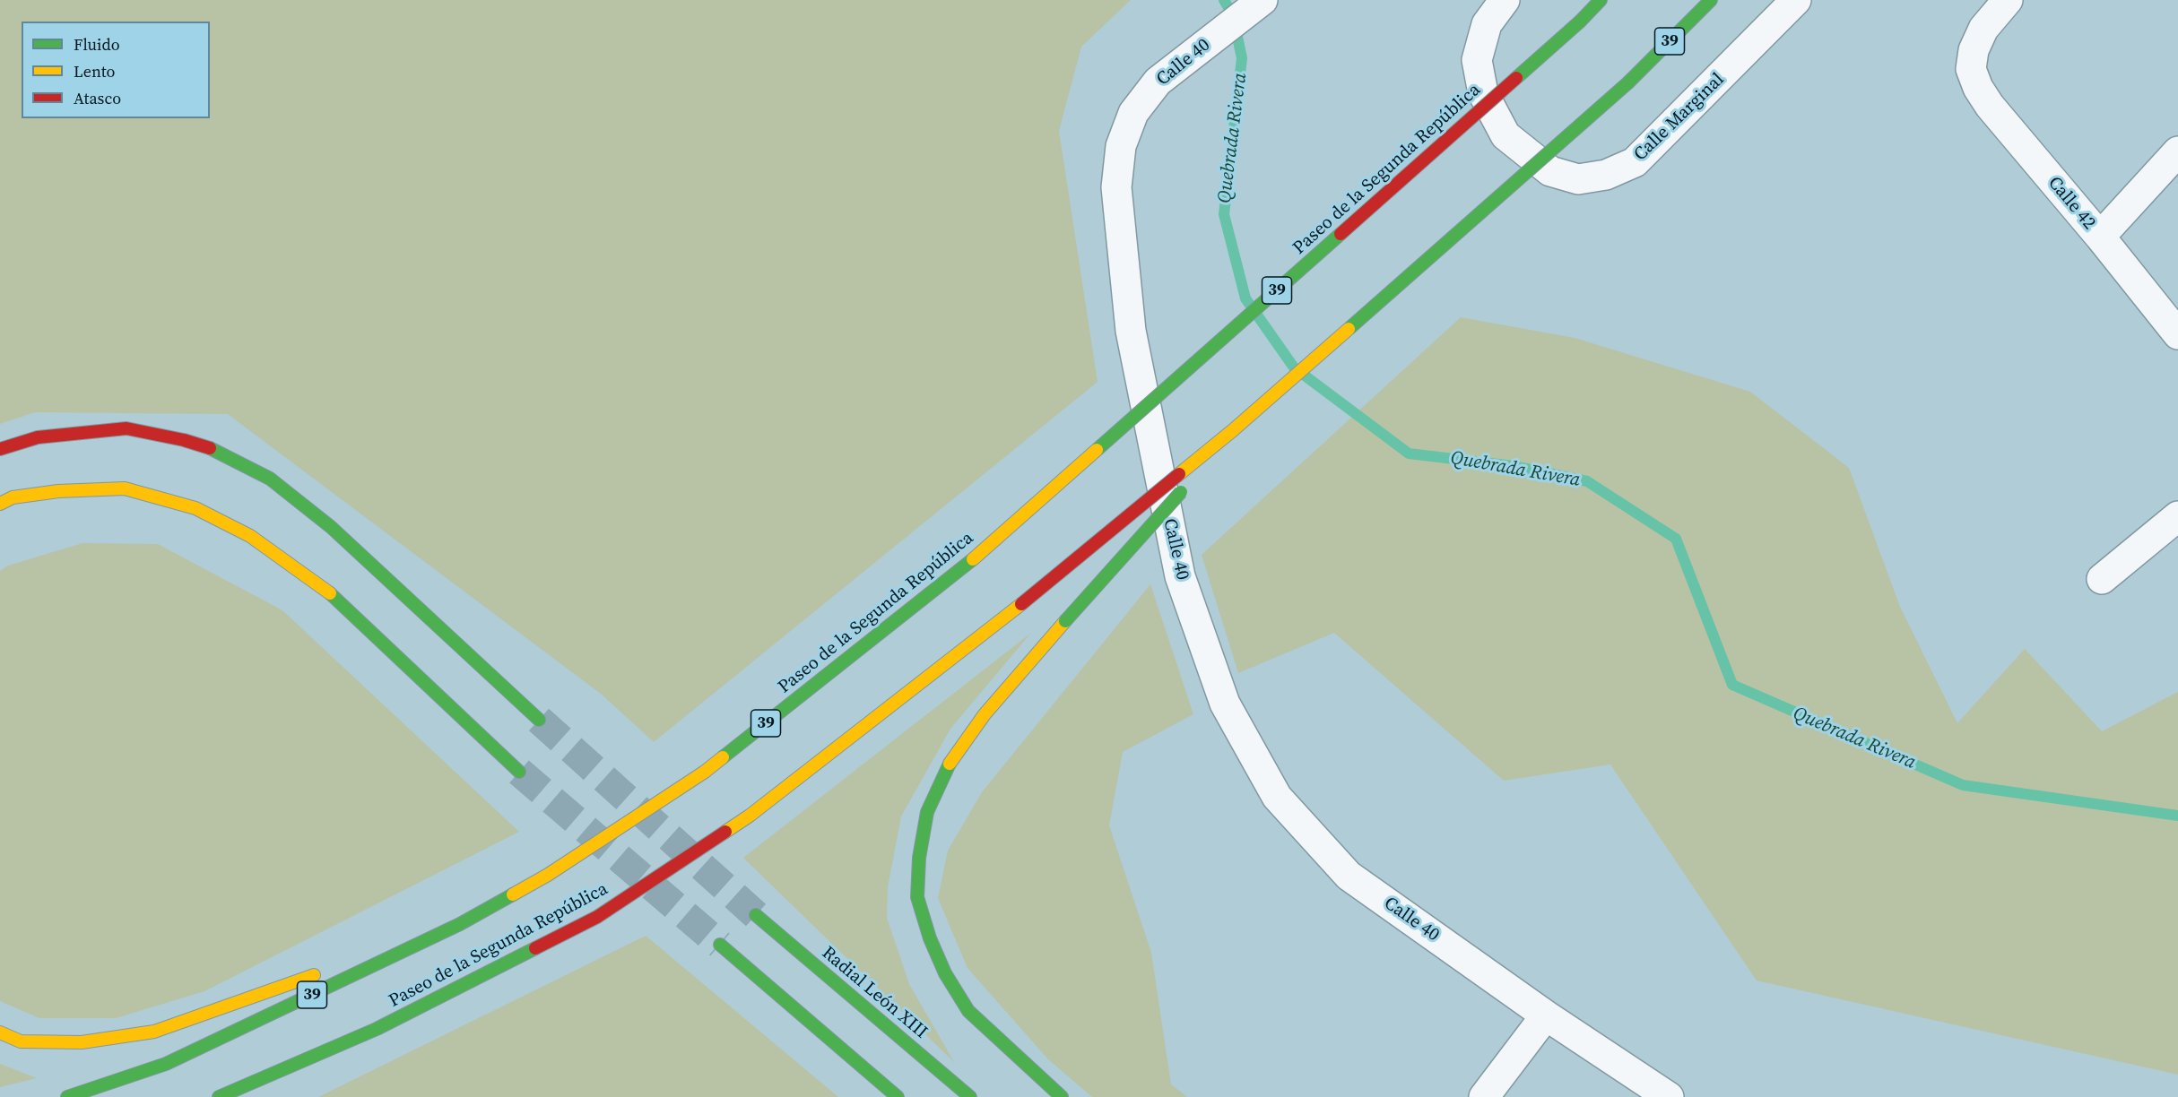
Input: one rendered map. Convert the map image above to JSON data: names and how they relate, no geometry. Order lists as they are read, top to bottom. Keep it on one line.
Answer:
{"streets":{"highway":["39","Paseo de la Segunda República","Radial León XIII"],"street":["Calle 40","Calle Marginal","Calle 42"]},"water":["Quebrada Rivera"],"legend":["Fluido","Lento","Atasco"]}
